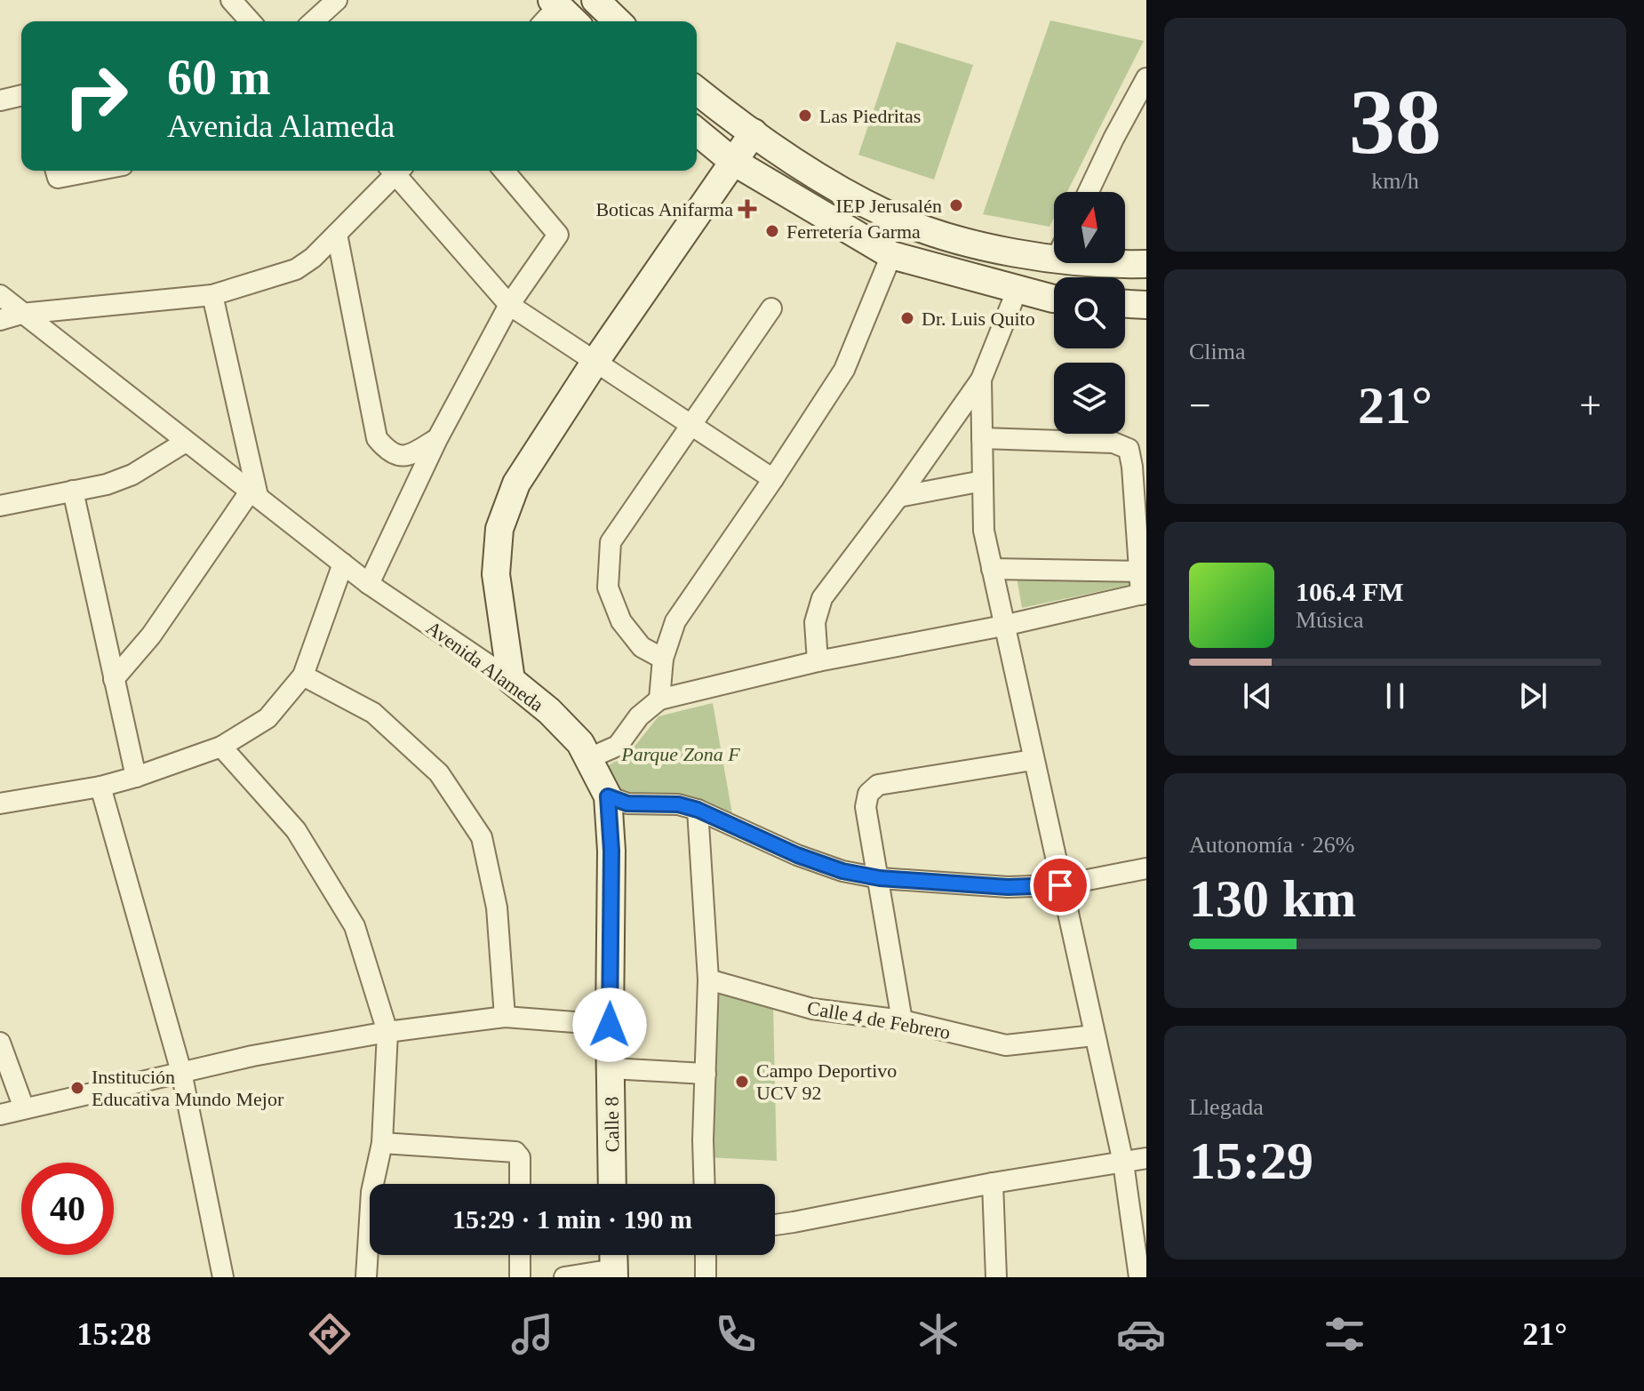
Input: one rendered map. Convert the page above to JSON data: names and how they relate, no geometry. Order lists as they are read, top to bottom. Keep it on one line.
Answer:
{"streets":{"street":["Avenida Alameda","Calle 4 de Febrero","Calle 8"]},"crossings":[["Avenida Alameda","Calle 8"]],"parks":["Parque Zona F"],"places":{"other":["Las Piedritas","IEP Jerusalén","Ferretería Garma","Dr. Luis Quito","Campo Deportivo UCV 92","Institución Educativa Mundo Mejor"],"health":["Boticas Anifarma"]},"north":"top","page":{"tile":[["38","km/h"],"Clima",["Autonomía · 26%","130 km"],["Llegada","15:29"]],"turn":["60 m","Avenida Alameda"],"heat":["−","21°","+"],"song":["106.4 FM","Música"],"limit":"40","trip":"15:29 · 1 min · 190 m","tabs":["15:28","21°"]}}
